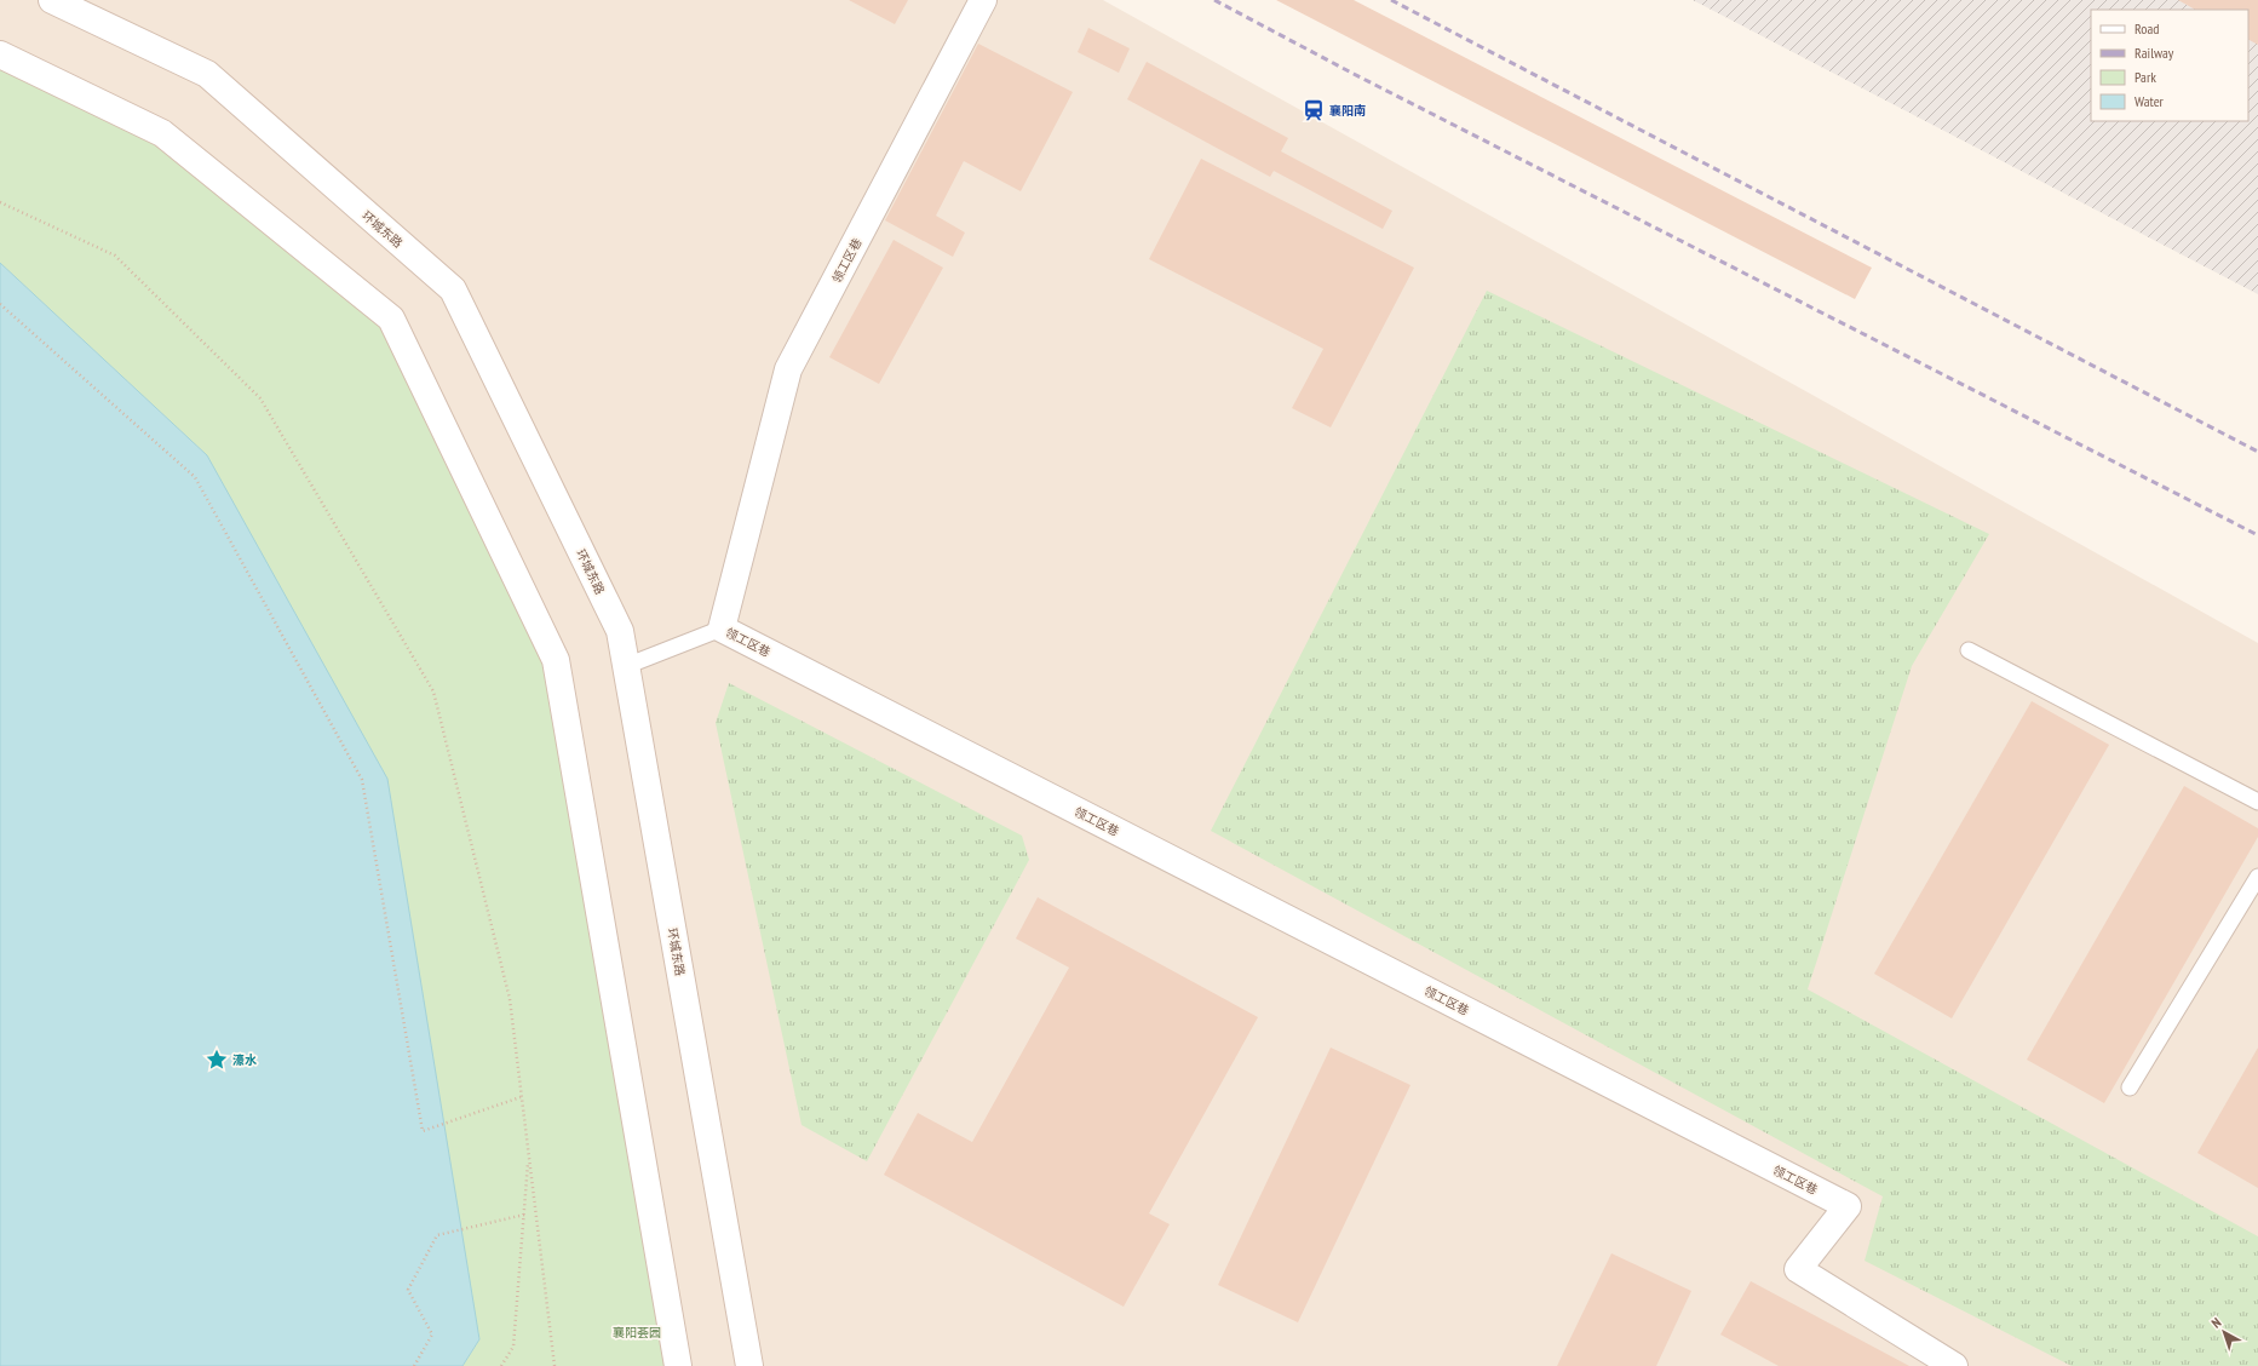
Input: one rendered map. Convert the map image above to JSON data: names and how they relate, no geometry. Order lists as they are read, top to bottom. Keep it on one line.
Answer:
{"streets":{"main road":["环城东路","领工区巷"]},"parks":["襄阳荟园"],"places":{"station":["襄阳南"],"place":["濠水"]},"legend":["Road","Railway","Park","Water"],"north":"top left"}
